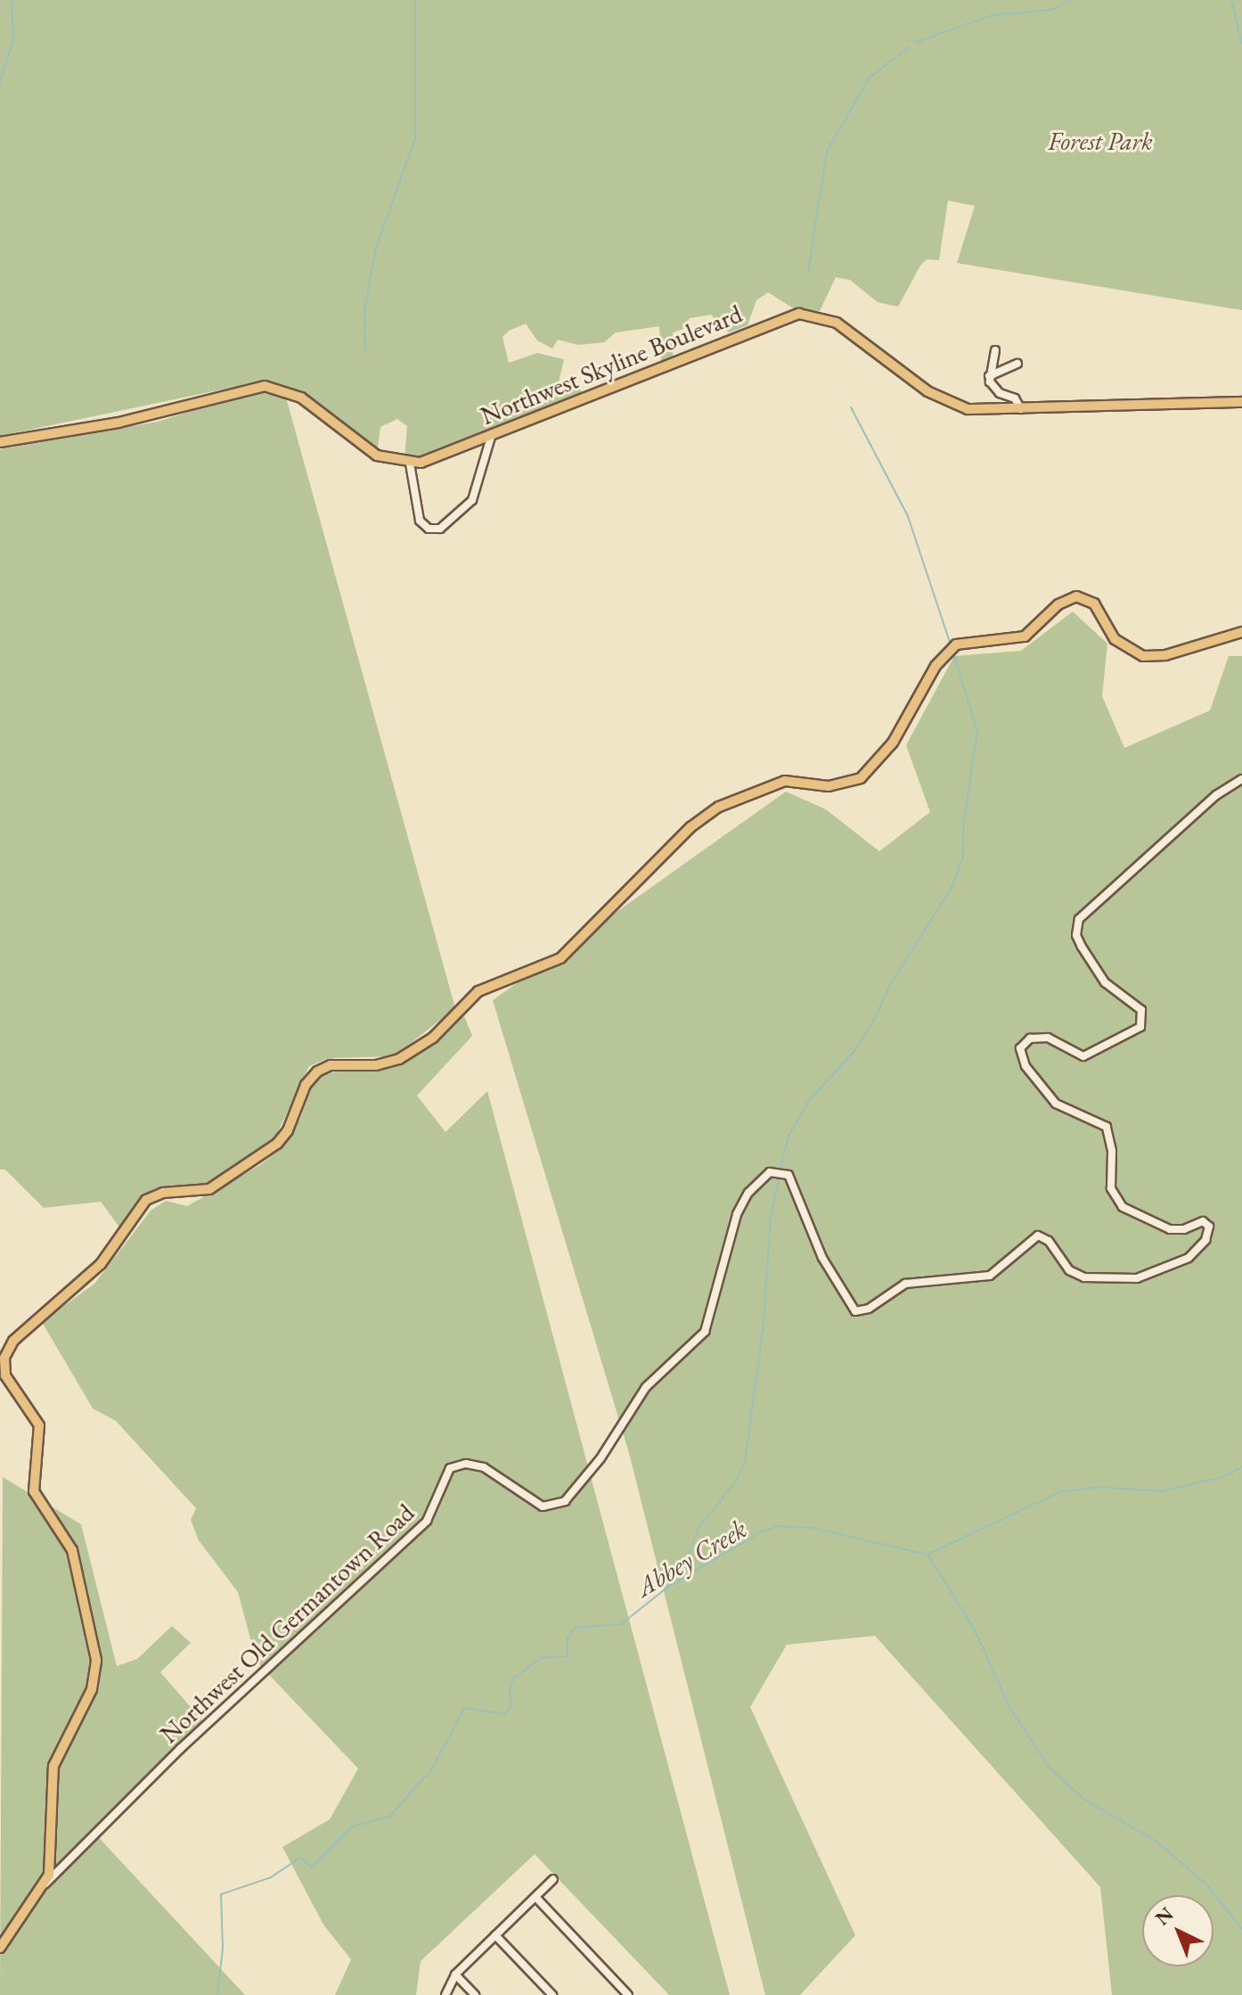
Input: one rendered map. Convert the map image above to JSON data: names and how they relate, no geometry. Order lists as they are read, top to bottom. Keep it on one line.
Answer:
{"streets":{"main road":["Northwest Skyline Boulevard"],"street":["Northwest Old Germantown Road"]},"water":["Abbey Creek"],"parks":["Forest Park"],"north":"top left"}
